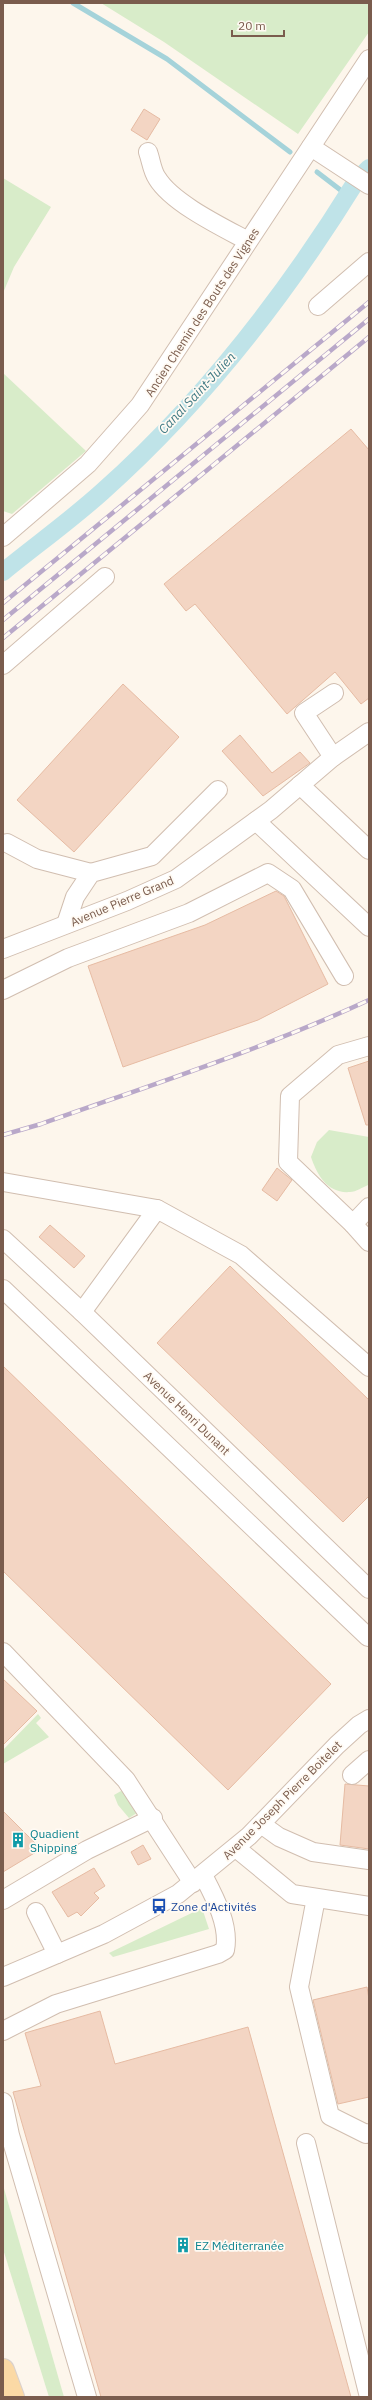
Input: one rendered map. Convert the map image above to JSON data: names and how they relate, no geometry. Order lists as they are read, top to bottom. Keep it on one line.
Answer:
{"streets":{"street":["Ancien Chemin des Bouts des Vignes","Avenue Pierre Grand","Avenue Henri Dunant","Avenue Joseph Pierre Boitelet"]},"water":["Canal Saint-Julien"],"places":{"building":["Quadient Shipping","EZ Méditerranée"],"bus stop":["Zone d'Activités"]},"scale_bar":"20 m"}
